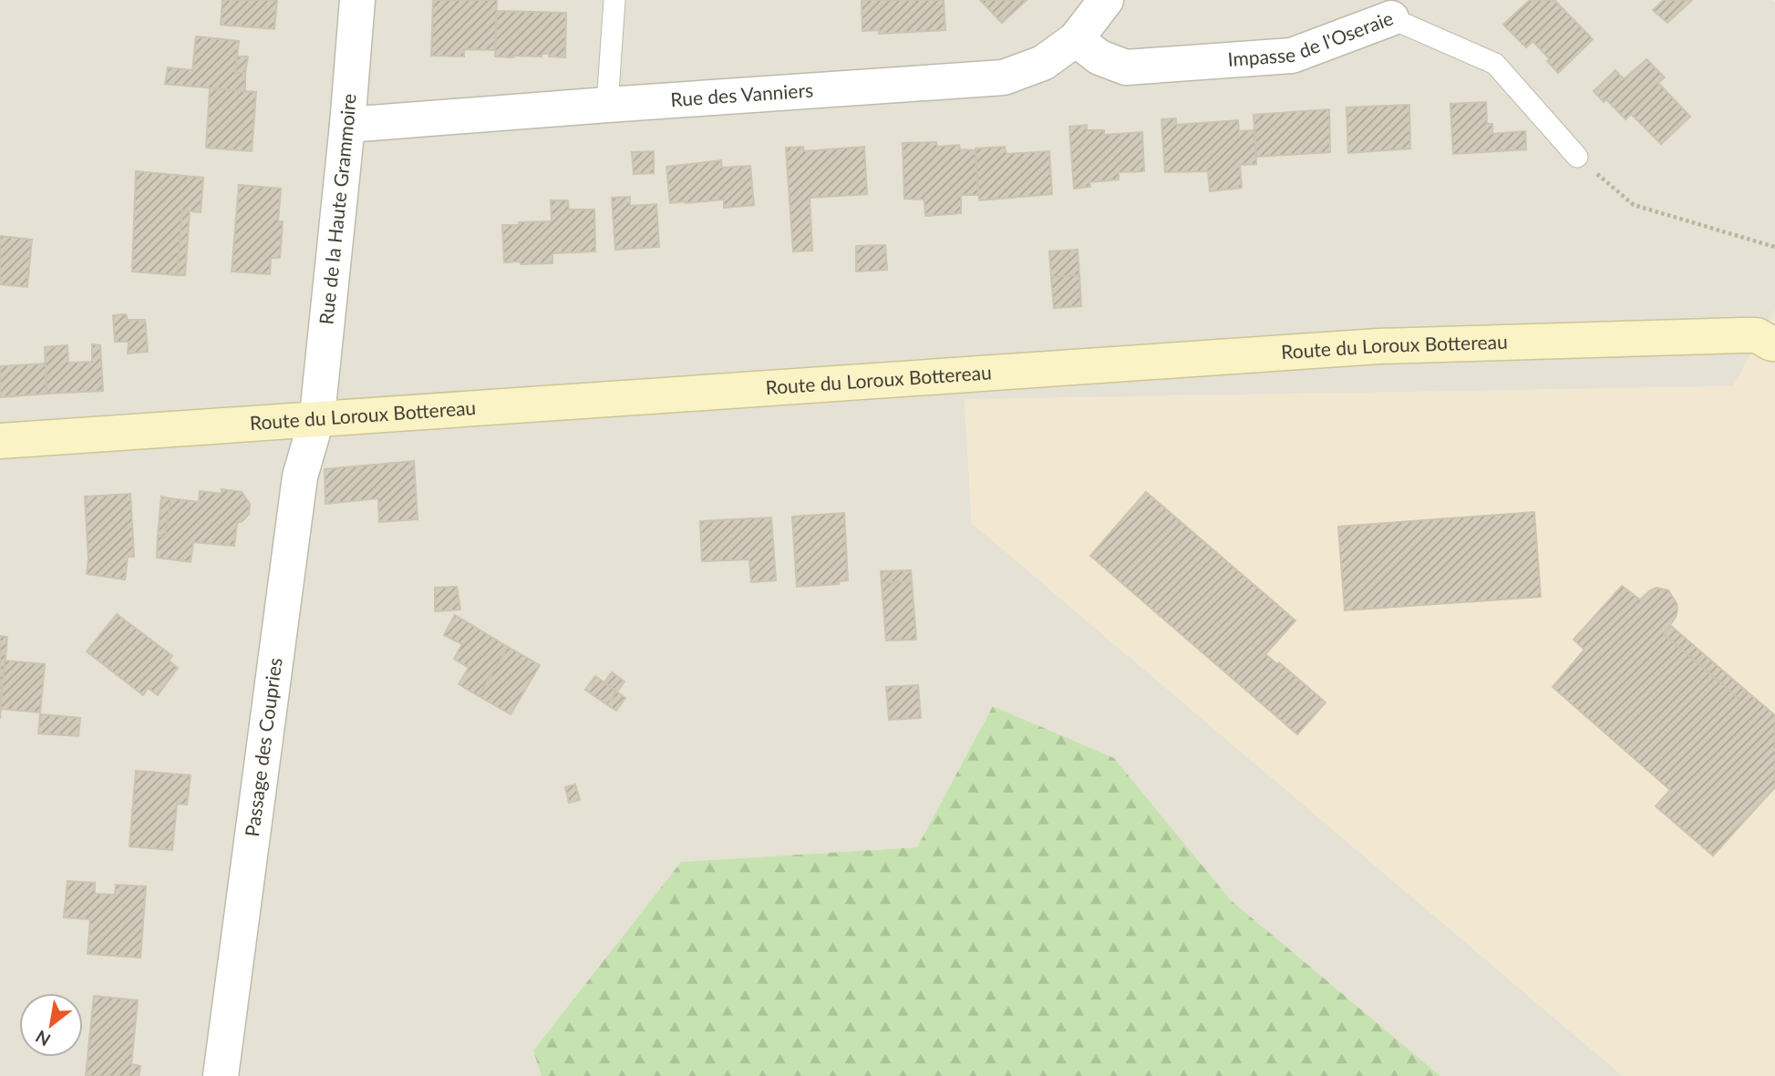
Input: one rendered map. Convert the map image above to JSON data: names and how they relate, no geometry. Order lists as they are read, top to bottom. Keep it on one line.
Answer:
{"streets":{"main road":["Route du Loroux Bottereau"],"street":["Impasse de l'Oseraie","Rue des Vanniers","Rue de la Haute Grammoire","Passage des Coupries"]},"crossings":[["Impasse de l'Oseraie","Rue des Vanniers"],["Rue des Vanniers","Rue de la Haute Grammoire"],["Rue de la Haute Grammoire","Route du Loroux Bottereau"],["Rue de la Haute Grammoire","Passage des Coupries"],["Route du Loroux Bottereau","Passage des Coupries"]],"north":"bottom left"}
